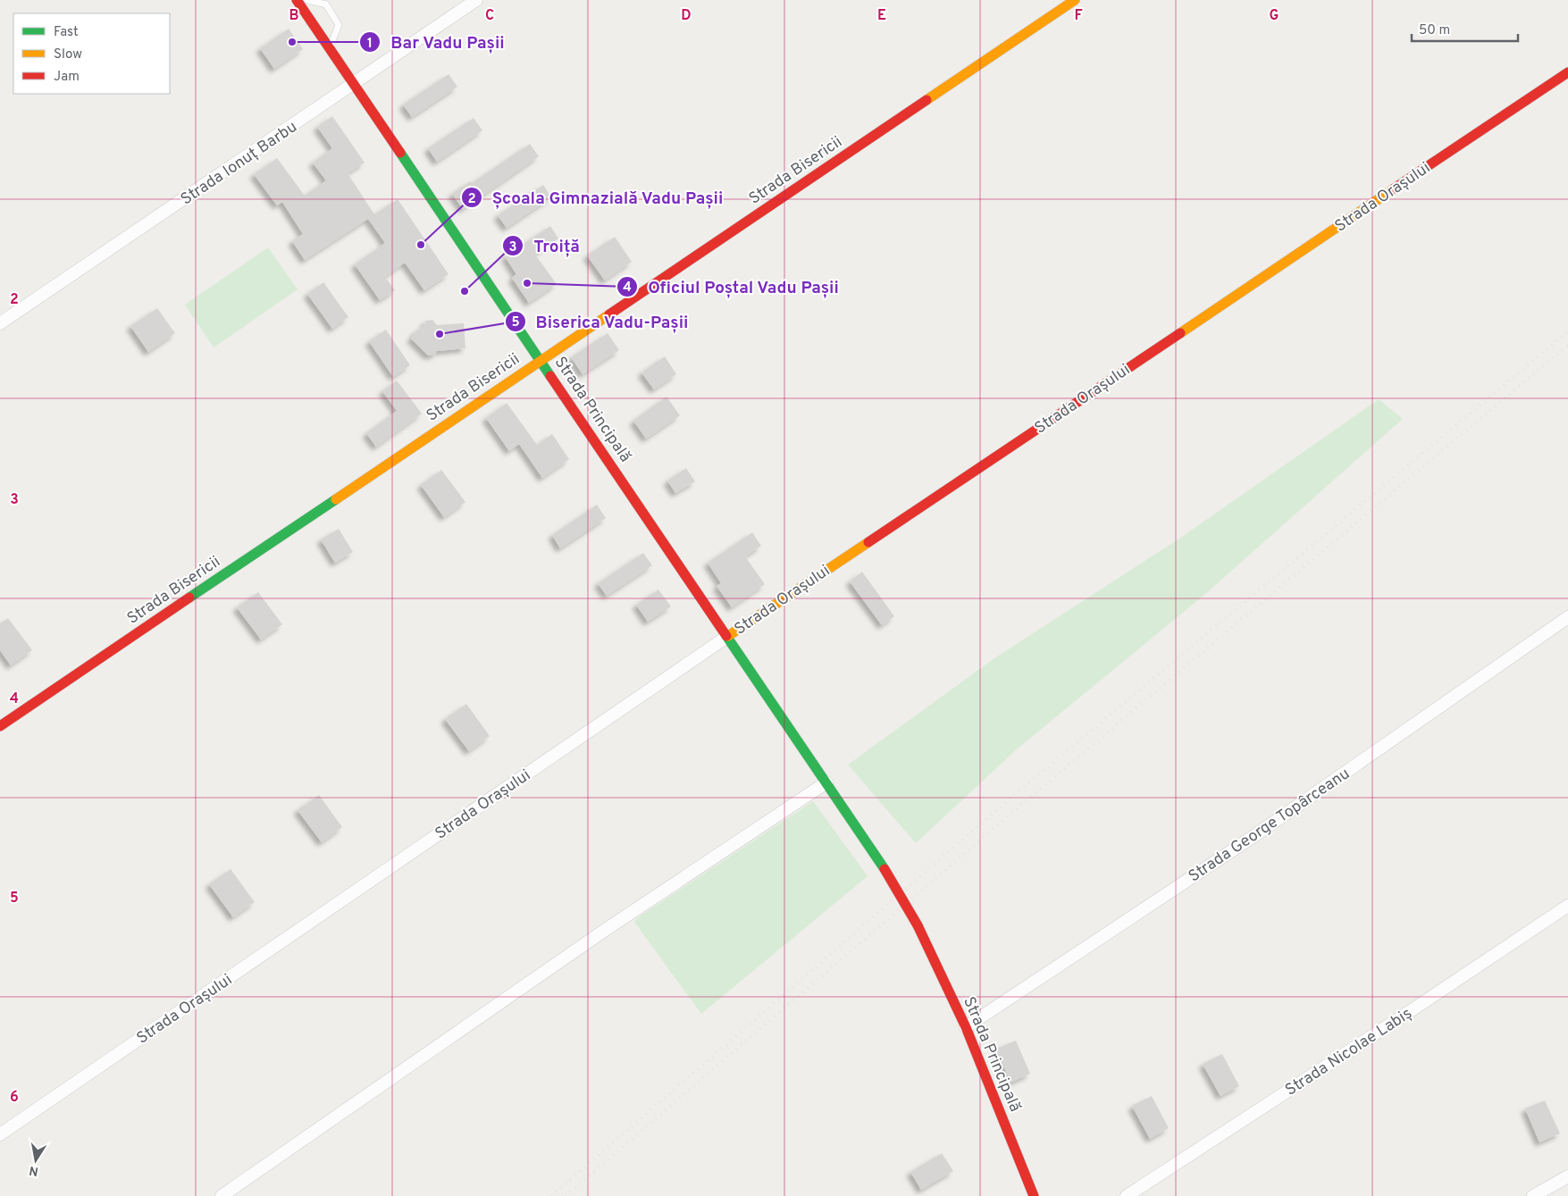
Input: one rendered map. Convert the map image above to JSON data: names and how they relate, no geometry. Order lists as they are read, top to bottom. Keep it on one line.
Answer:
{"streets":{"main road":["Strada Bisericii","Strada Orașului","Strada Principală"],"street":["Strada Ionuț Barbu","Strada George Topârceanu","Strada Nicolae Labiș"]},"crossings":[["Strada Ionuț Barbu","Strada Principală"],["Strada Bisericii","Strada Principală"],["Strada Orașului","Strada Principală"],["Strada Principală","Strada George Topârceanu"]],"places":["Bar Vadu Pașii","Școala Gimnazială Vadu Pașii","Oficiul Poștal Vadu Pașii","Troiță","Biserica Vadu-Pașii"],"legend":["Fast","Slow","Jam"],"scale_bar":"50 m","north":"bottom","grid":{"columns":["B","C","D","E","F","G"],"rows":["2","3","4","5","6"]}}
